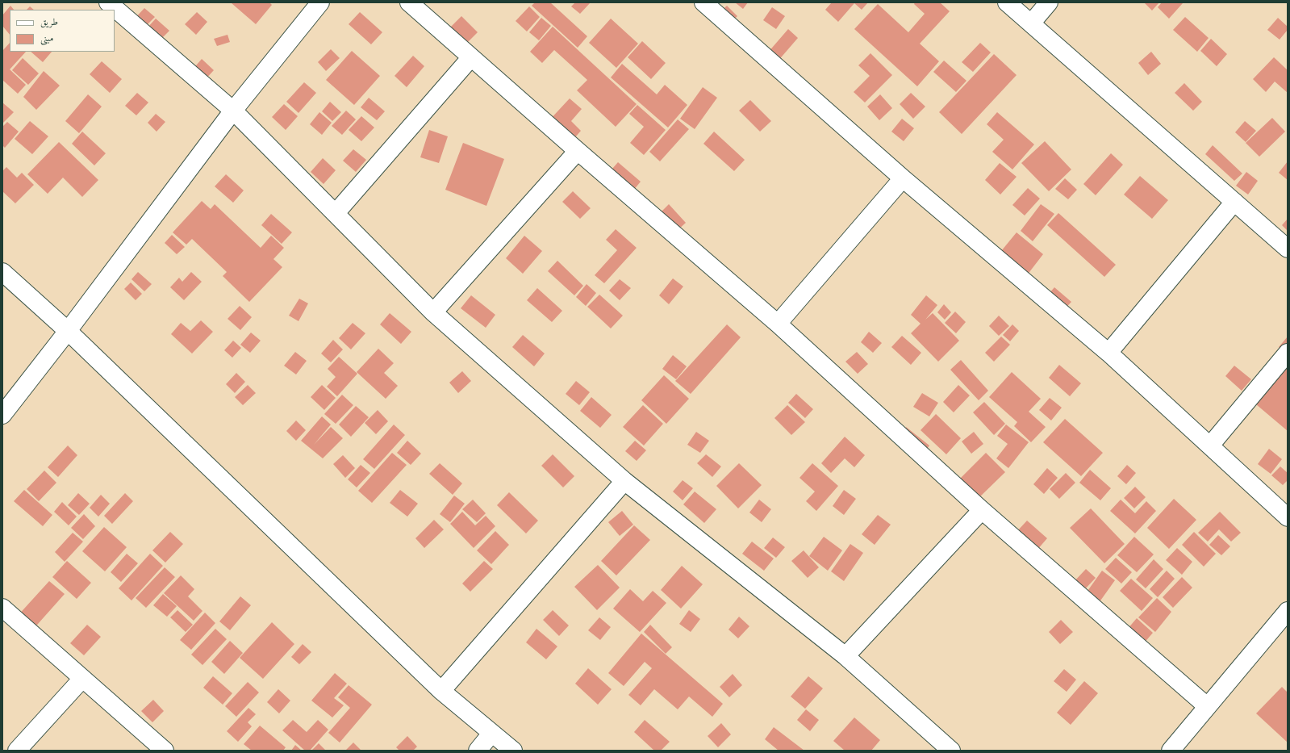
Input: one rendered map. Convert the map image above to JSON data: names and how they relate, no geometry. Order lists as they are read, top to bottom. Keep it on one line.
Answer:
{"legend":["طريق","مبنى"]}
